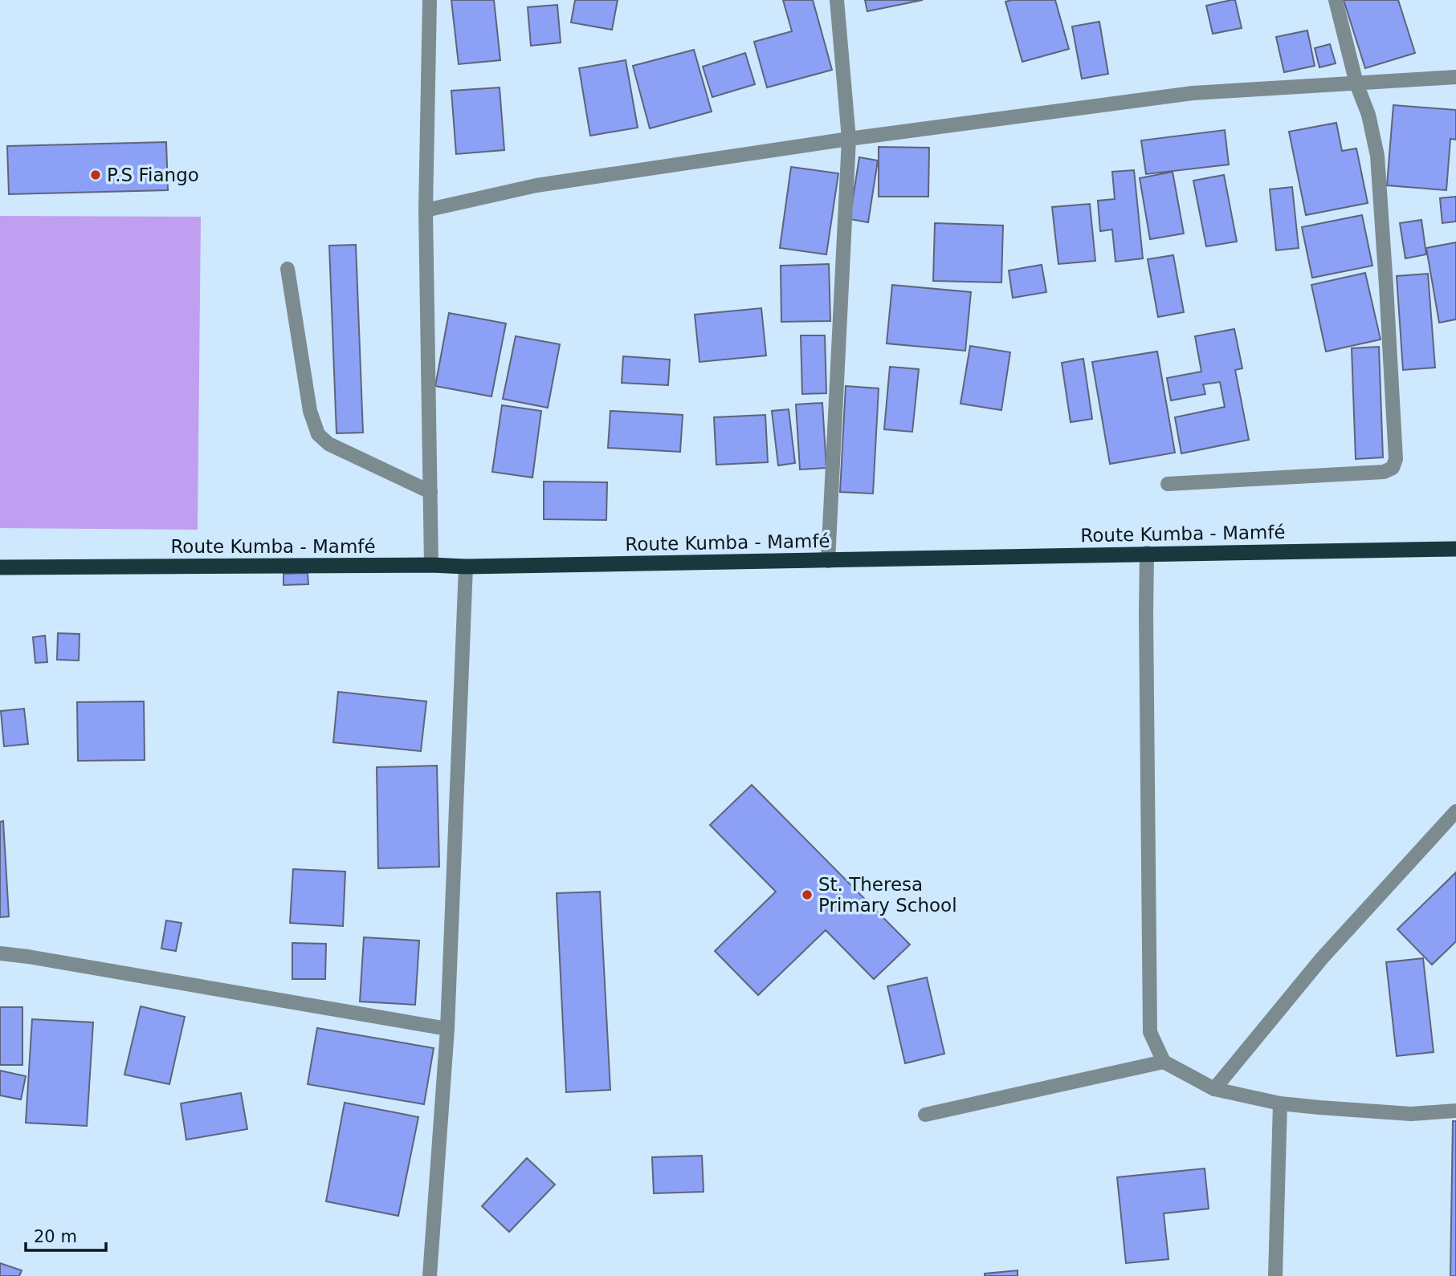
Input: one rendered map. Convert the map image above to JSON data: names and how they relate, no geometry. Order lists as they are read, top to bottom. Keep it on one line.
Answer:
{"streets":{"highway":["Route Kumba - Mamfé"]},"places":["P.S Fiango","St. Theresa Primary School"],"scale_bar":"20 m"}
